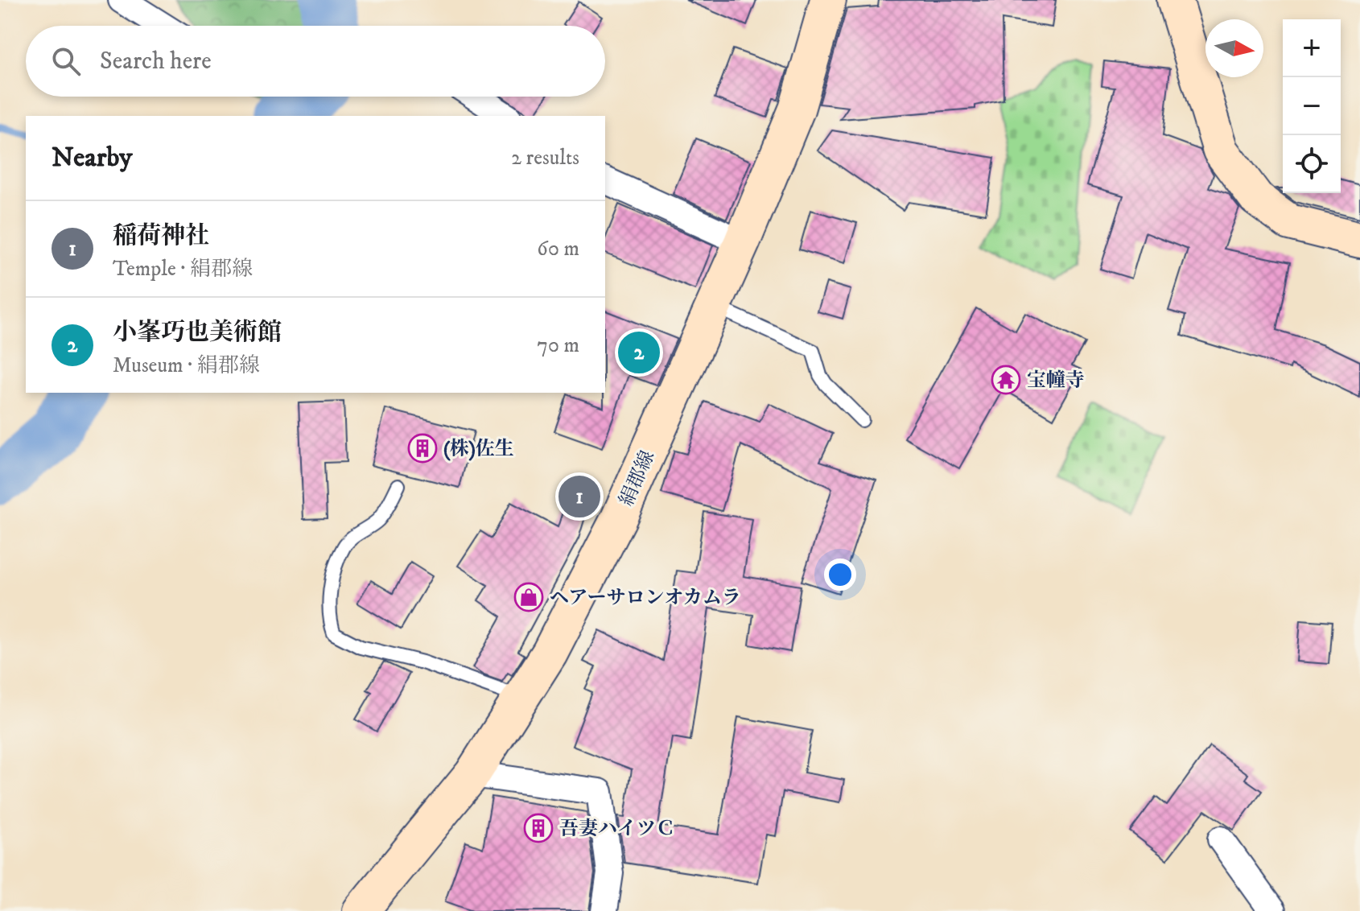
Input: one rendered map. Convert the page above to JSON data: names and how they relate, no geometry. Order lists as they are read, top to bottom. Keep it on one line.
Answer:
{"streets":{"main road":["絹郡線"]},"places":{"temple":["宝幢寺"],"building":["(株)佐生","吾妻ハイツＣ"],"shop":["ヘアーサロンオカムラ"]},"north":"right","page":{"map_buttons":["+","−"],"search":"Search here","heading":["Nearby","2 results"],"list":[{"mark":"1","name":"稲荷神社","note":"Temple · 絹郡線","value":"60 m"},{"mark":"2","name":"小峯巧也美術館","note":"Museum · 絹郡線","value":"70 m"}],"pins":["2","1"]}}
